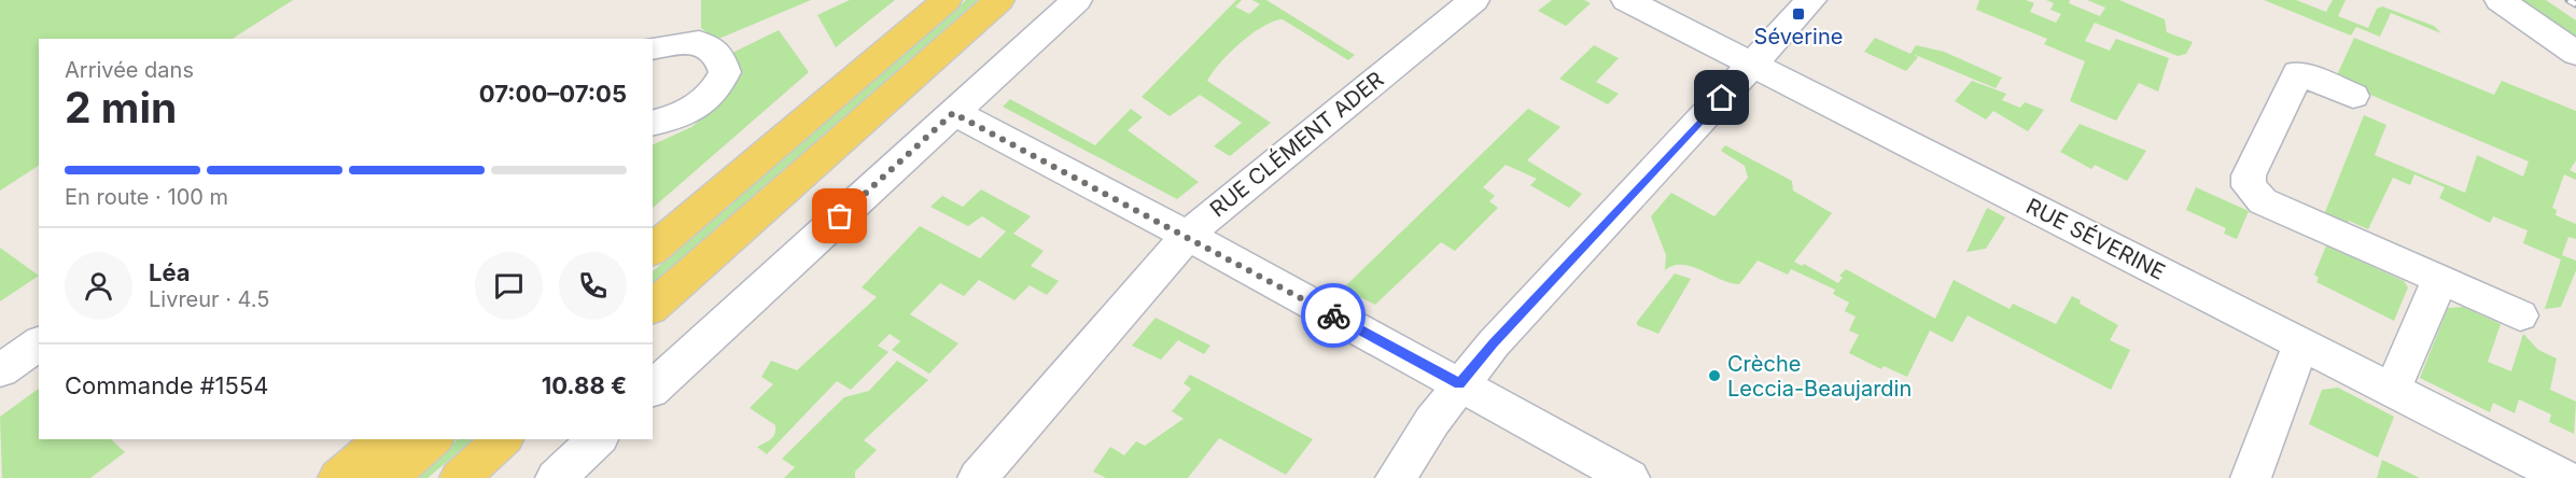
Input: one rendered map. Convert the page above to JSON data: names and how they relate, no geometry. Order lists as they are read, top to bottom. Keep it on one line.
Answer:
{"streets":{"street":["RUE CLÉMENT ADER","RUE SÉVERINE"]},"places":{"transit":["Séverine"],"other":["Crèche Leccia-Beaujardin"]},"page":{"heading":["2 min","Arrivée dans","07:00–07:05"],"panel":["Léa","Livreur · 4.5","Commande #1554","10.88 €"],"bar":"En route · 100 m"}}
